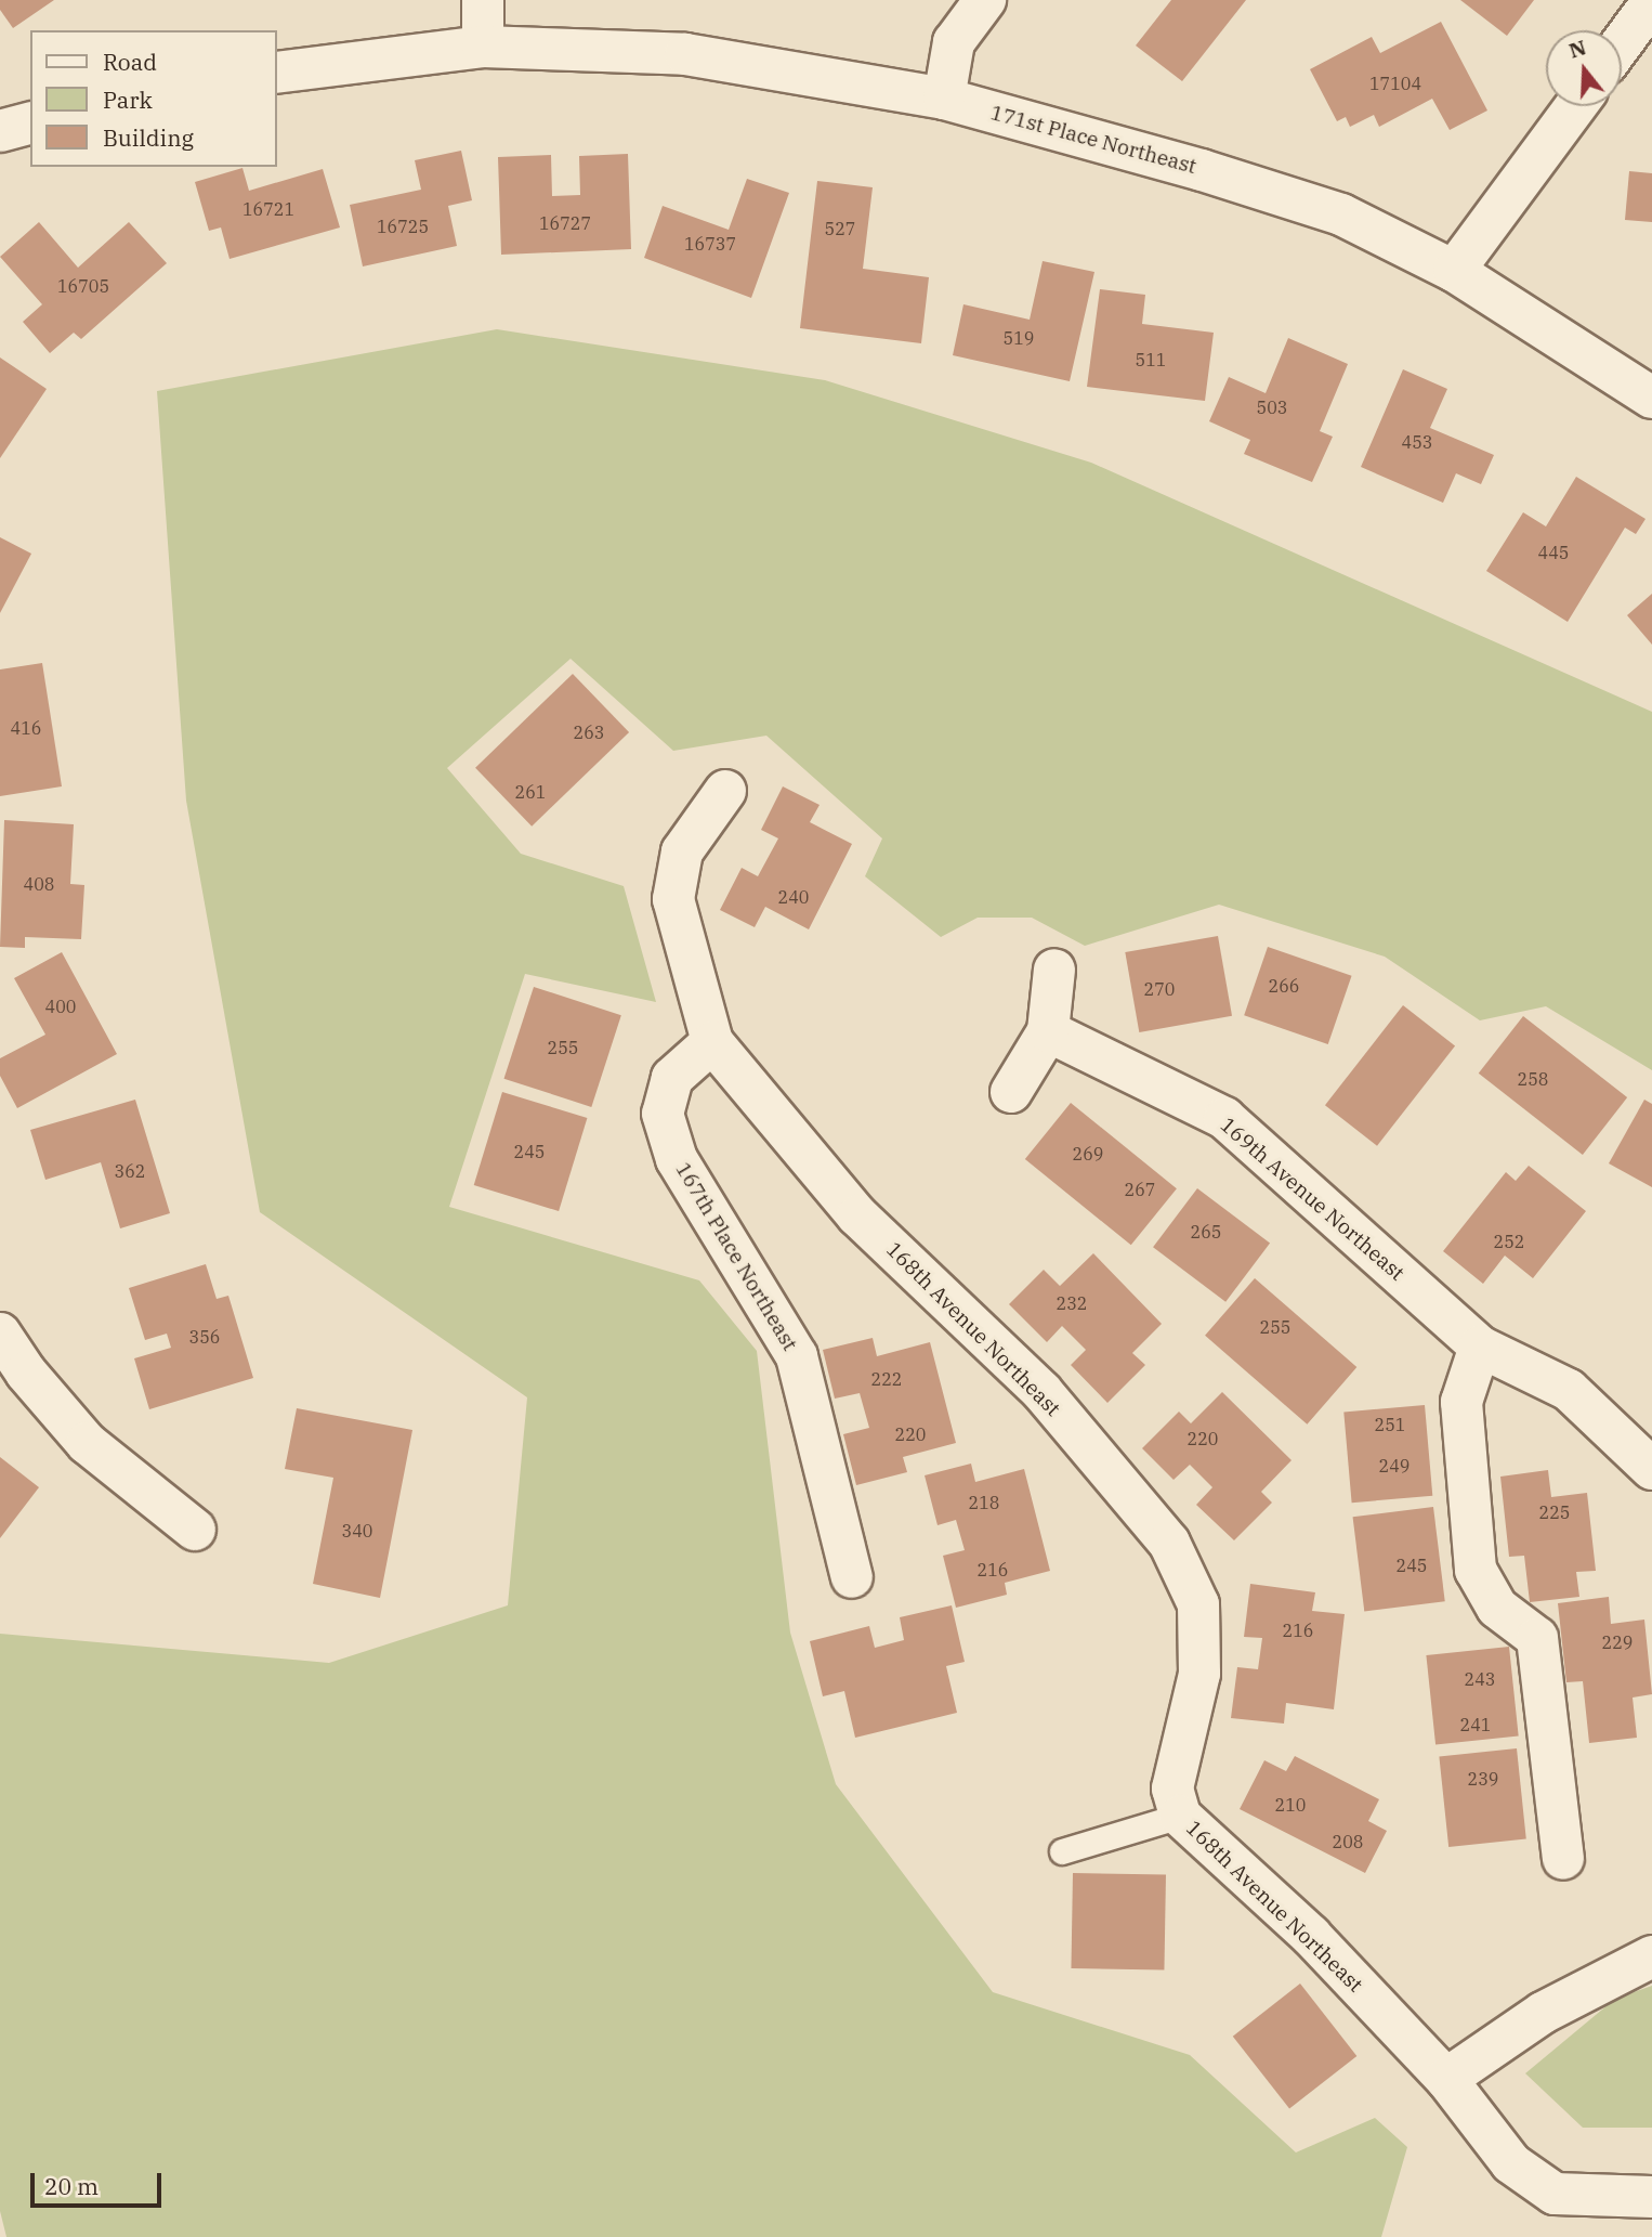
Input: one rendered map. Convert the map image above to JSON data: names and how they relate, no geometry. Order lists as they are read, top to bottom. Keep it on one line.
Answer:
{"streets":{"street":["171st Place Northeast","169th Avenue Northeast","167th Place Northeast","168th Avenue Northeast"]},"crossings":[["167th Place Northeast","168th Avenue Northeast"]],"house_numbers":["17104","16721","16727","16725","527","16737","16705","519","511","503","453","445","416","263","261","408","240","266","270","400","255","258","245","269","362","267","265","252","232","255","356","222","251","220","220","249","218","225","340","245","216","216","229","243","241","239","210","208"],"legend":["Road","Park","Building"],"scale_bar":"20 m","north":"top"}
